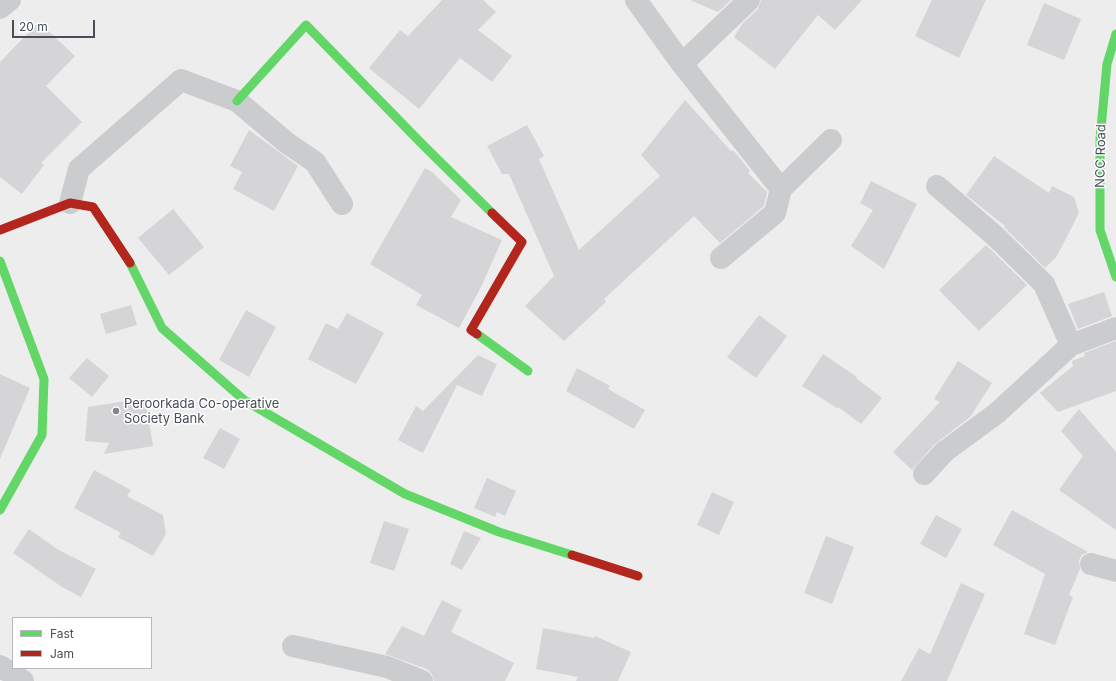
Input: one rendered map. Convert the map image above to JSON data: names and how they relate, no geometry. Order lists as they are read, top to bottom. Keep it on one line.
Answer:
{"streets":{"street":["NCC Road"]},"places":["Peroorkada Co-operative Society Bank"],"legend":["Fast","Jam"],"scale_bar":"20 m"}
